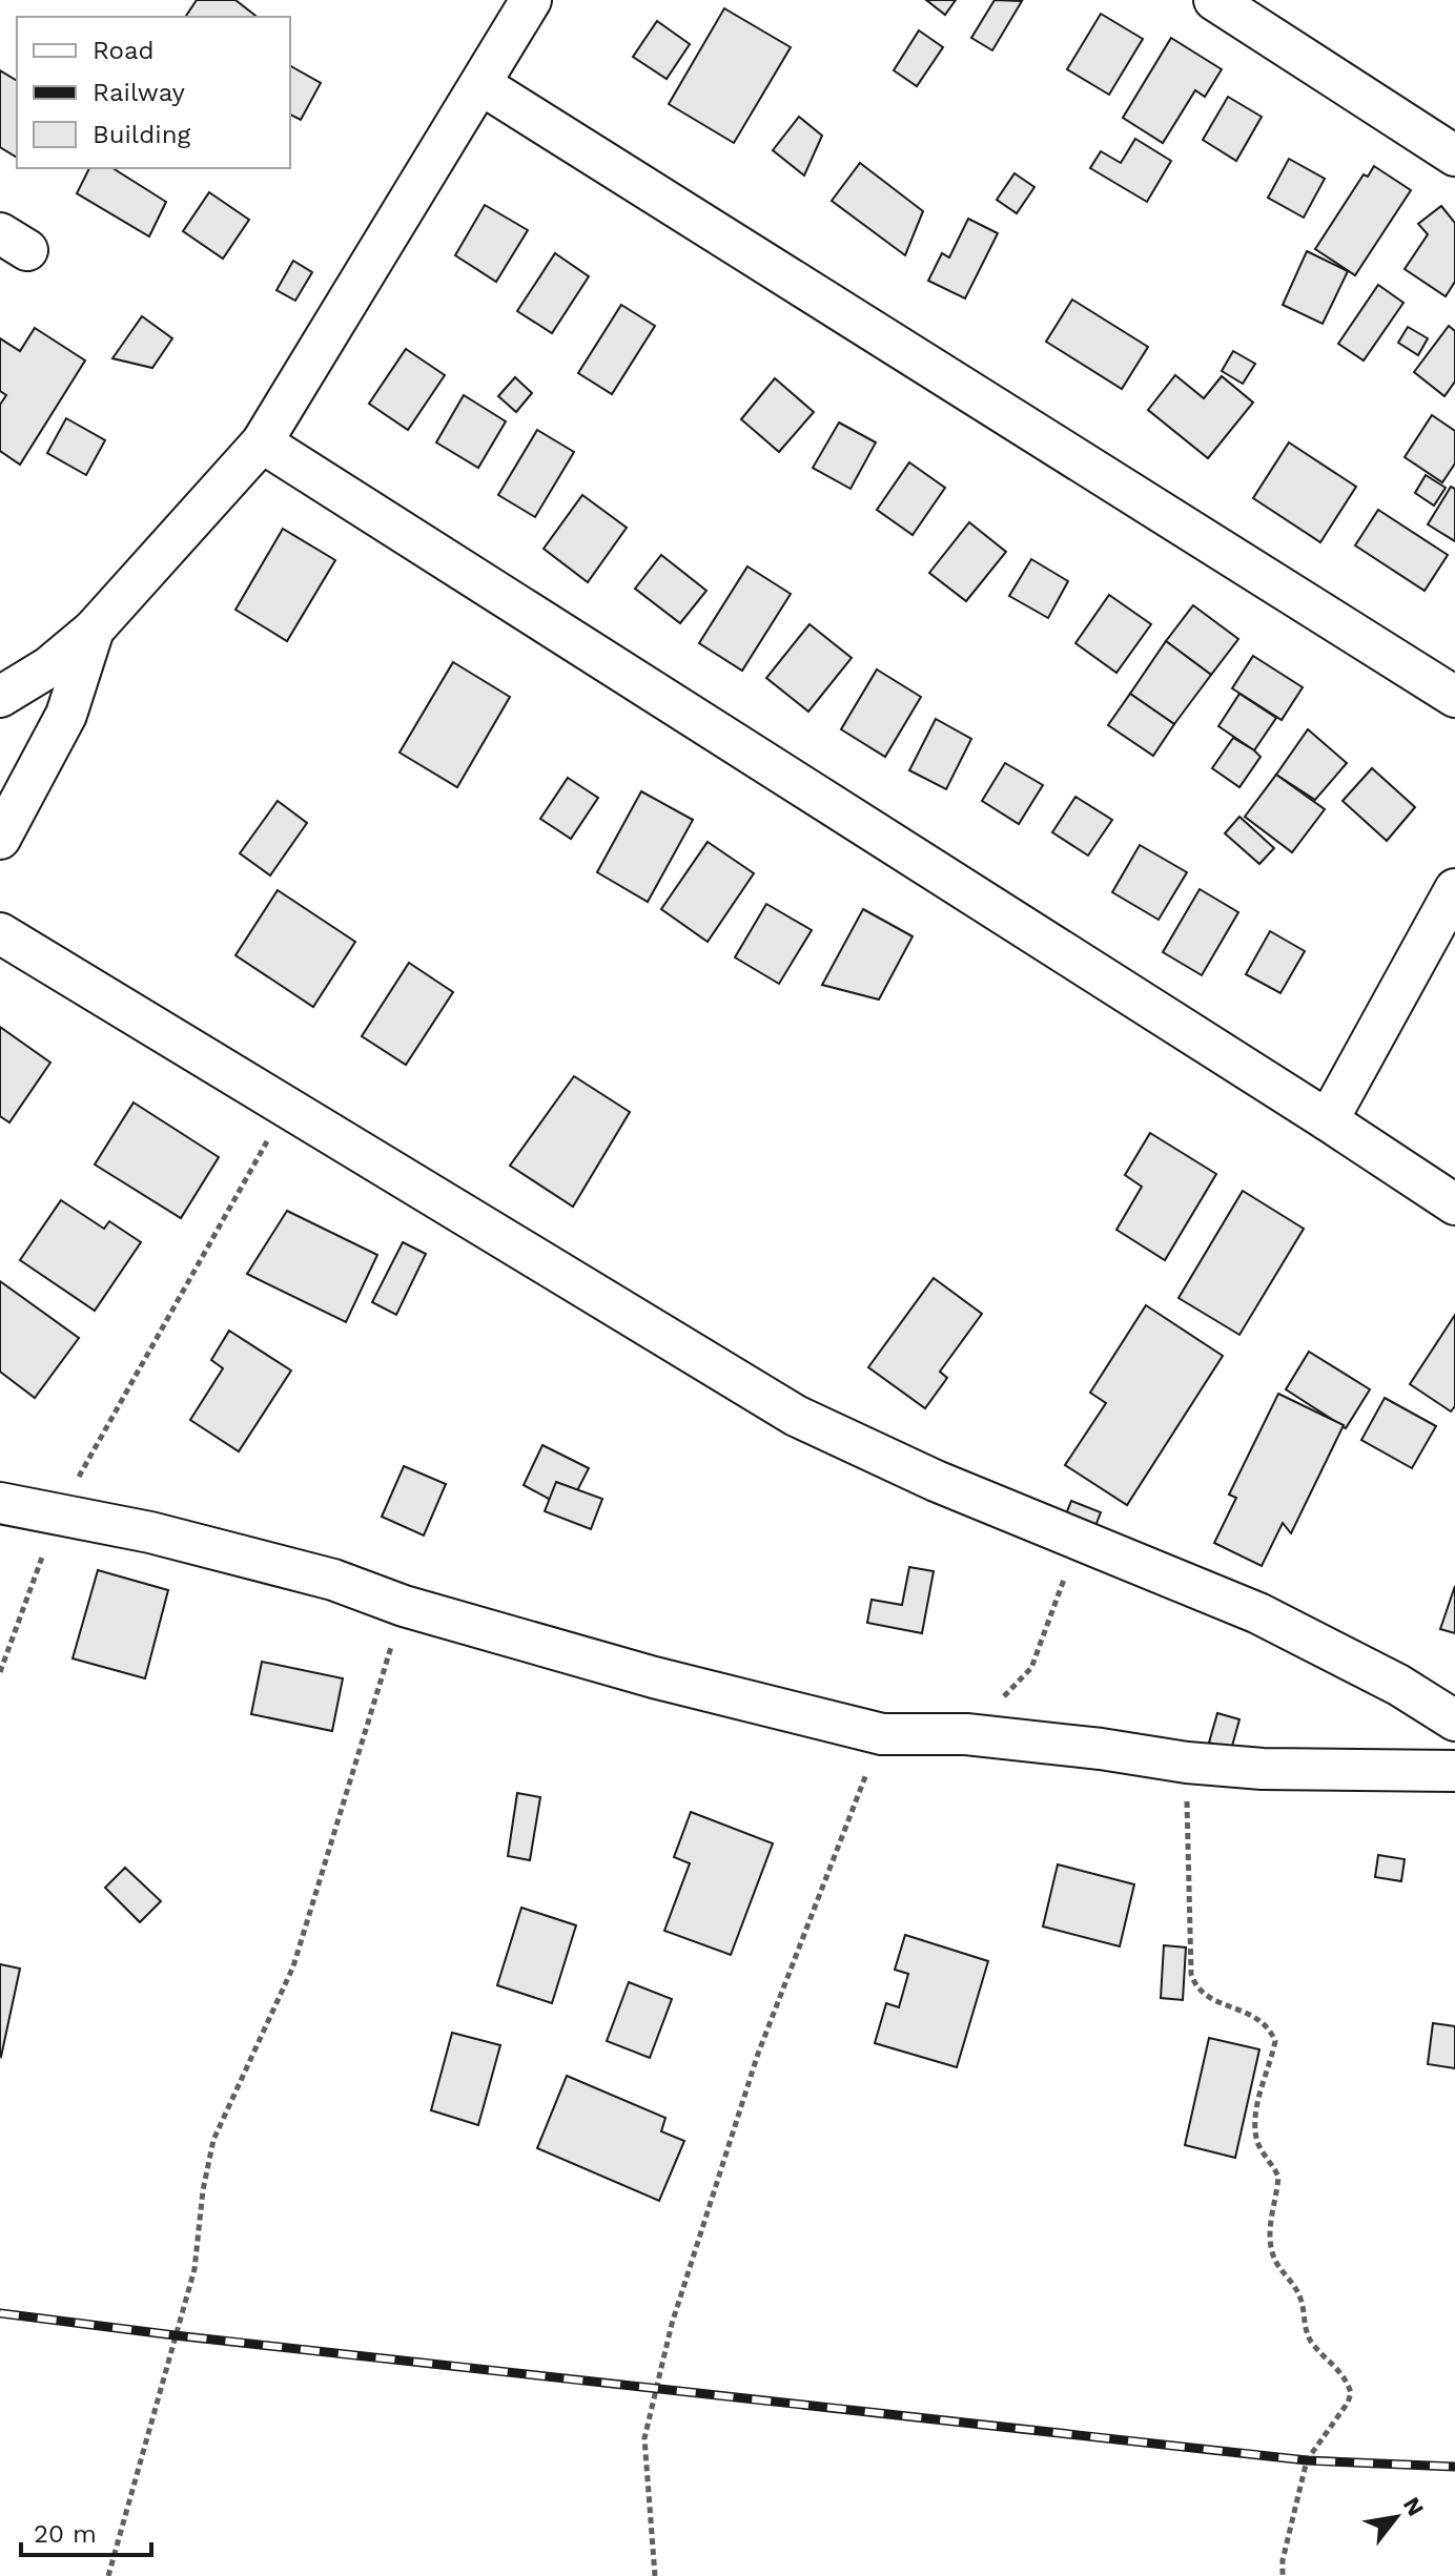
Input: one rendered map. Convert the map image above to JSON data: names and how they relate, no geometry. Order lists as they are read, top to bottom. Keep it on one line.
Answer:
{"legend":["Road","Railway","Building"],"scale_bar":"20 m","north":"top right"}
